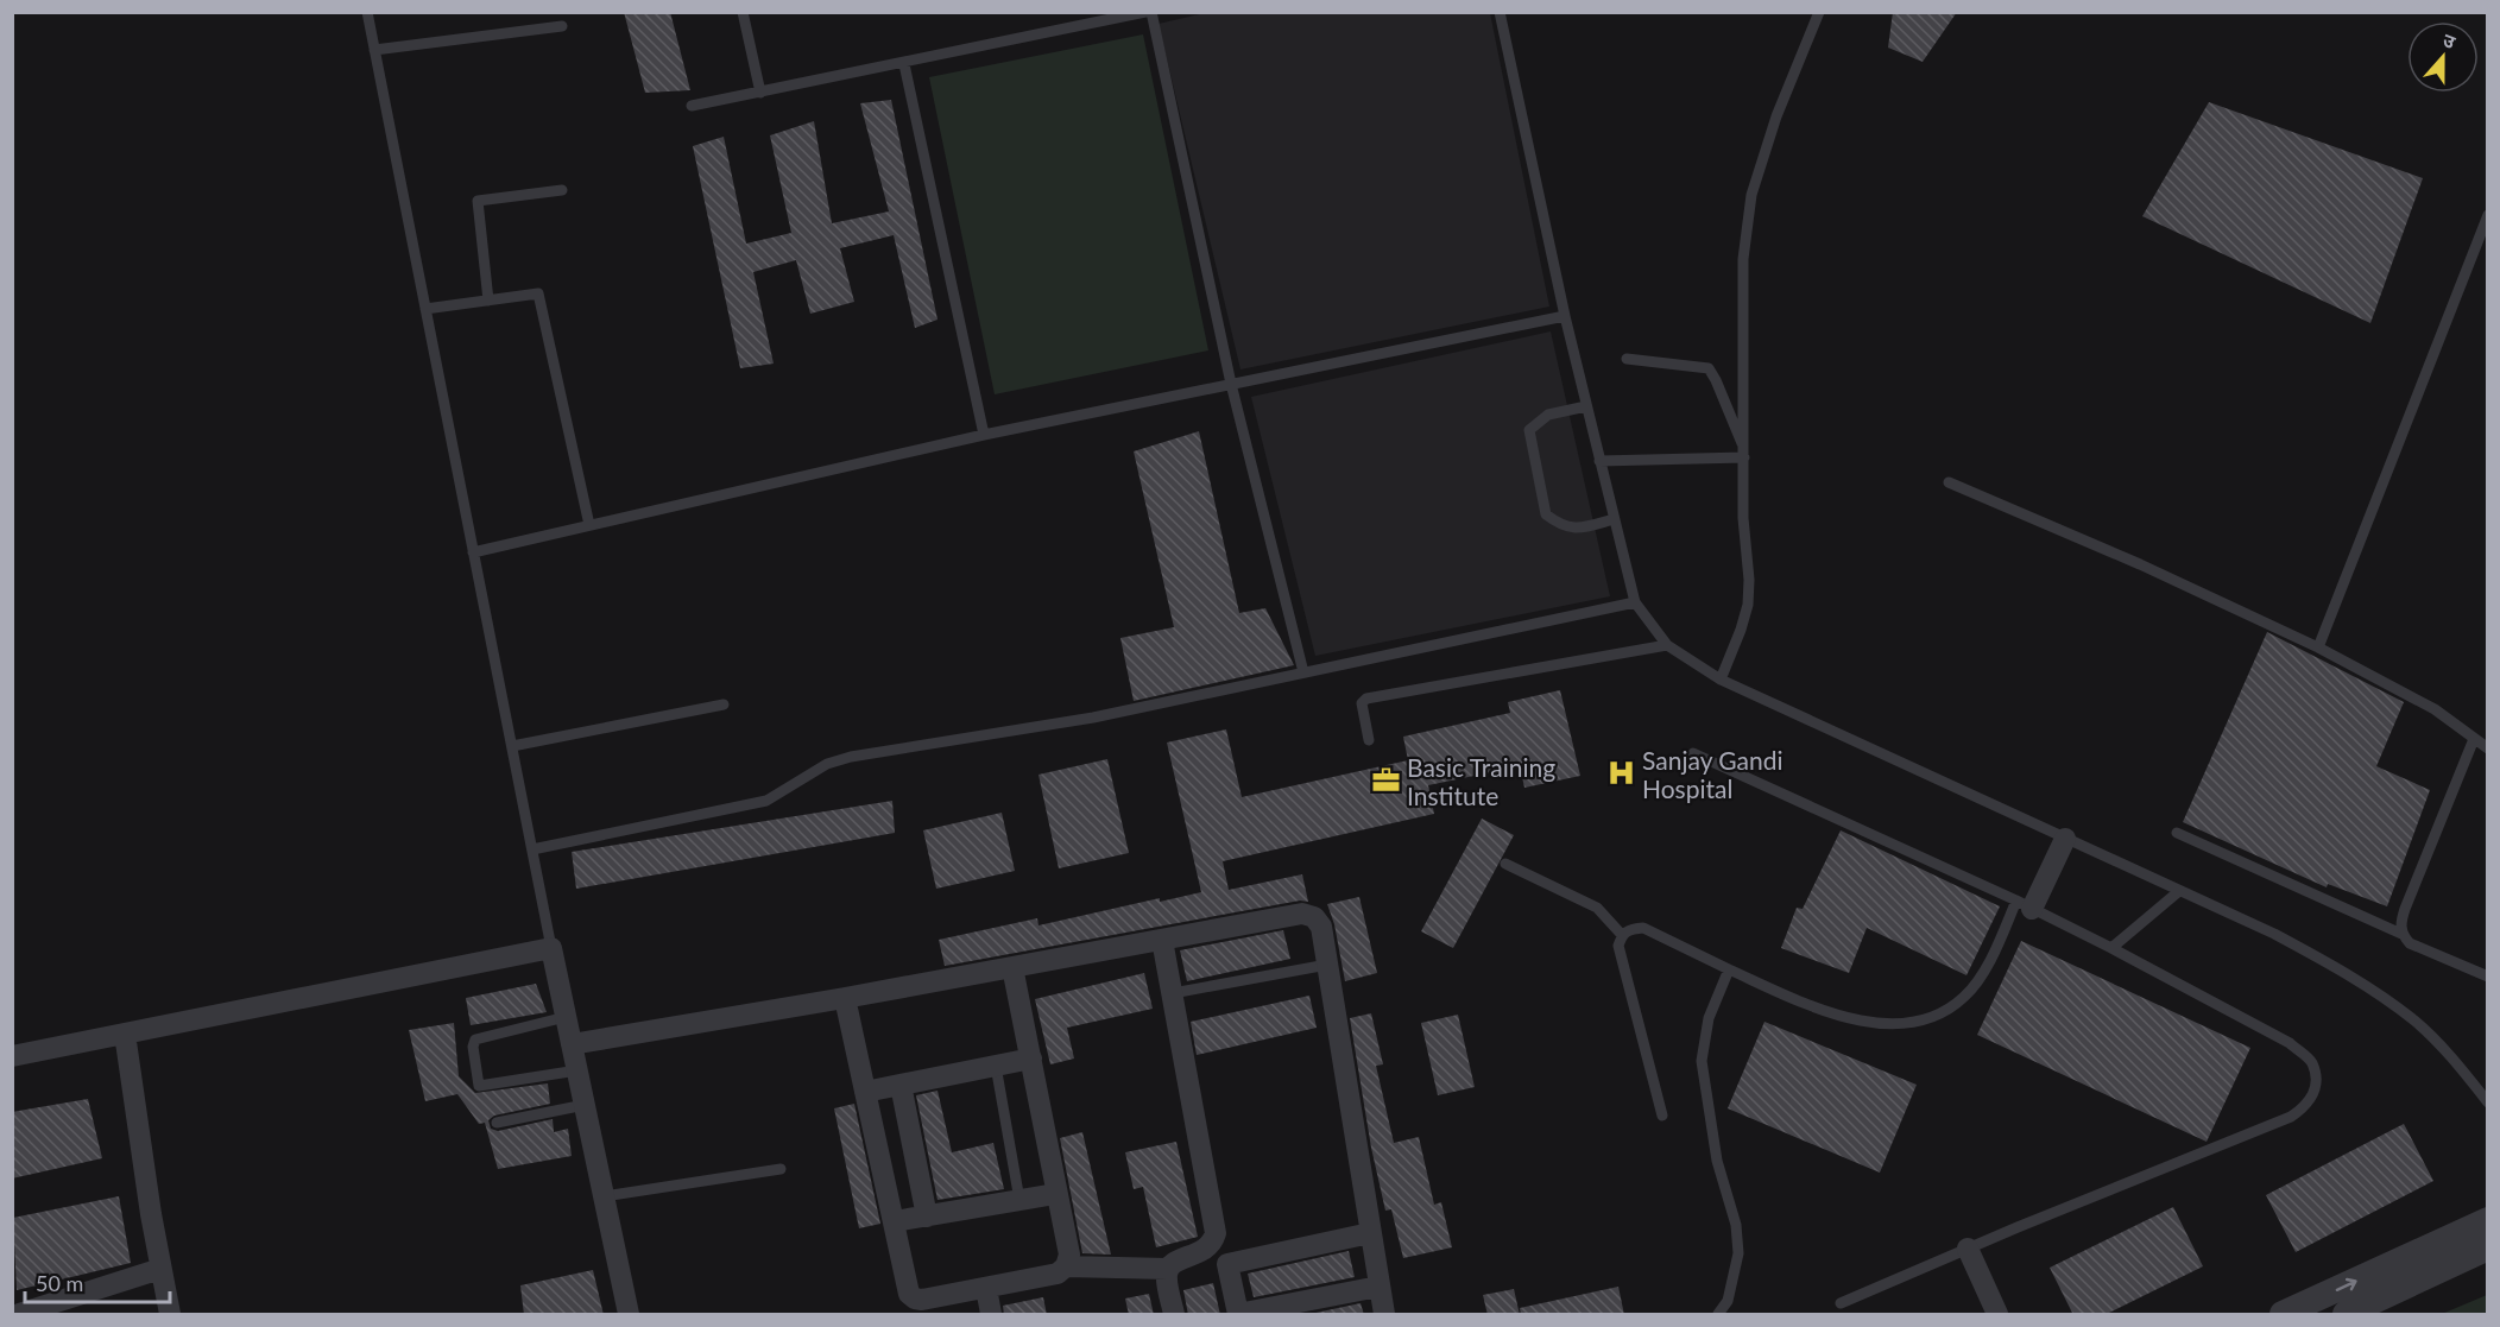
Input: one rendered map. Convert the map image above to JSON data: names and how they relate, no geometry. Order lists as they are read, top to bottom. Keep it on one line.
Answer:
{"places":{"hospital":["Sanjay Gandi Hospital"],"office":["Basic Training Institute"]},"scale_bar":"50 m","north":"top"}
